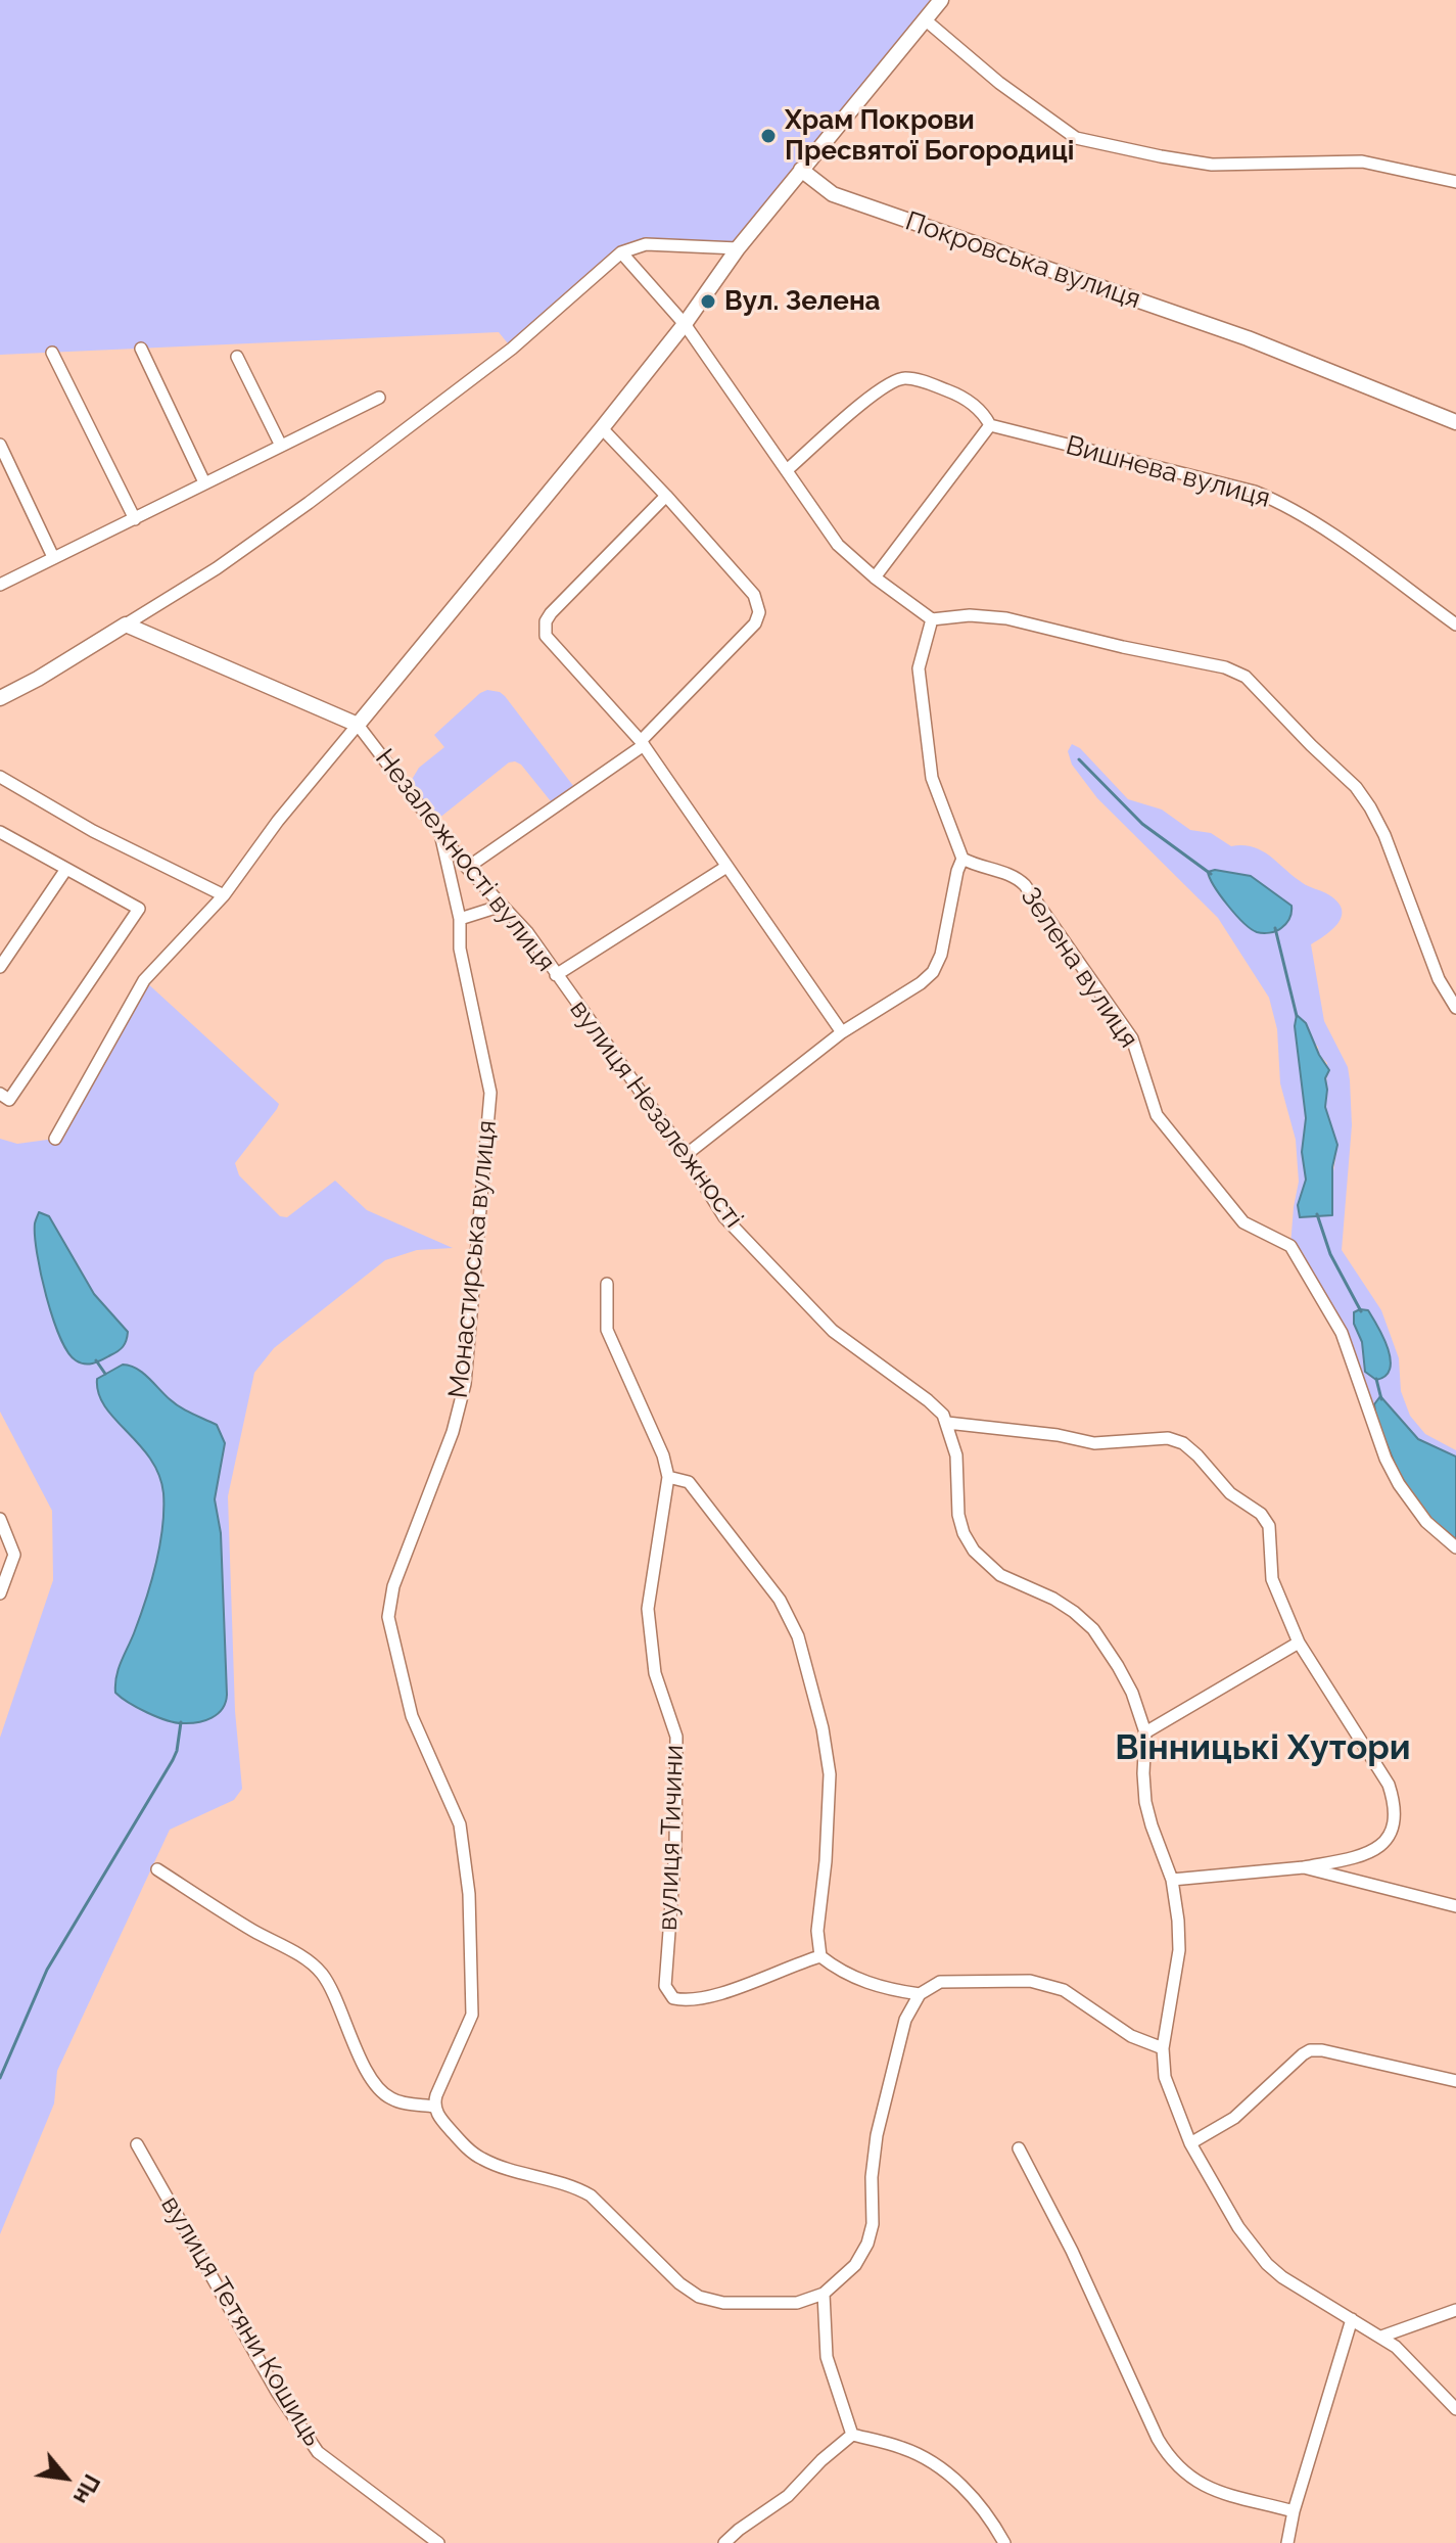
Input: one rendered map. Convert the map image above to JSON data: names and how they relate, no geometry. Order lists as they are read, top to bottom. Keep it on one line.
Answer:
{"streets":{"street":["Покровська вулиця","Вишнева вулиця","Незалежності вулиця","Зелена вулиця","Монастирська вулиця","вулиця Тичини","вулиця Тетяни Кошиць"]},"crossings":[["Незалежності вулиця","Монастирська вулиця"]],"districts":["Вінницькі Хутори"],"places":["Храм Покрови Пресвятої Богородиці","Вул. Зелена"],"north":"bottom right"}
